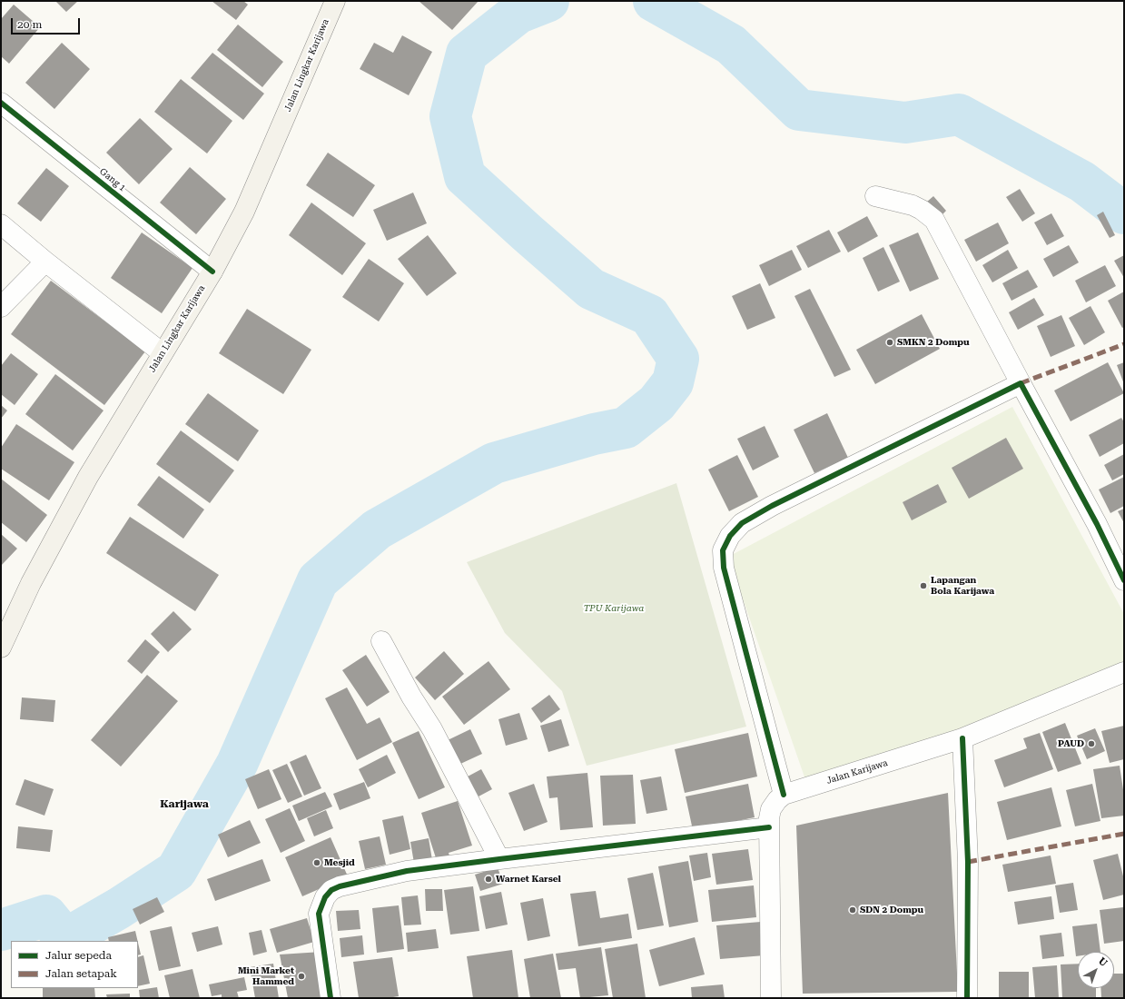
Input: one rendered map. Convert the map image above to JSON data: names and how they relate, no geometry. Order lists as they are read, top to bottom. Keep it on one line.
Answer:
{"streets":{"main road":["Jalan Lingkar Karijawa"],"street":["Gang 1","Jalan Karijawa"]},"crossings":[["Jalan Lingkar Karijawa","Gang 1"]],"districts":["Karijawa"],"parks":["TPU Karijawa"],"places":["SMKN 2 Dompu","Lapangan Bola Karijawa","PAUD","Mesjid","Warnet Karsel","SDN 2 Dompu","Mini Market Hammed"],"legend":["Jalur sepeda","Jalan setapak"],"scale_bar":"20 m","north":"top right"}
